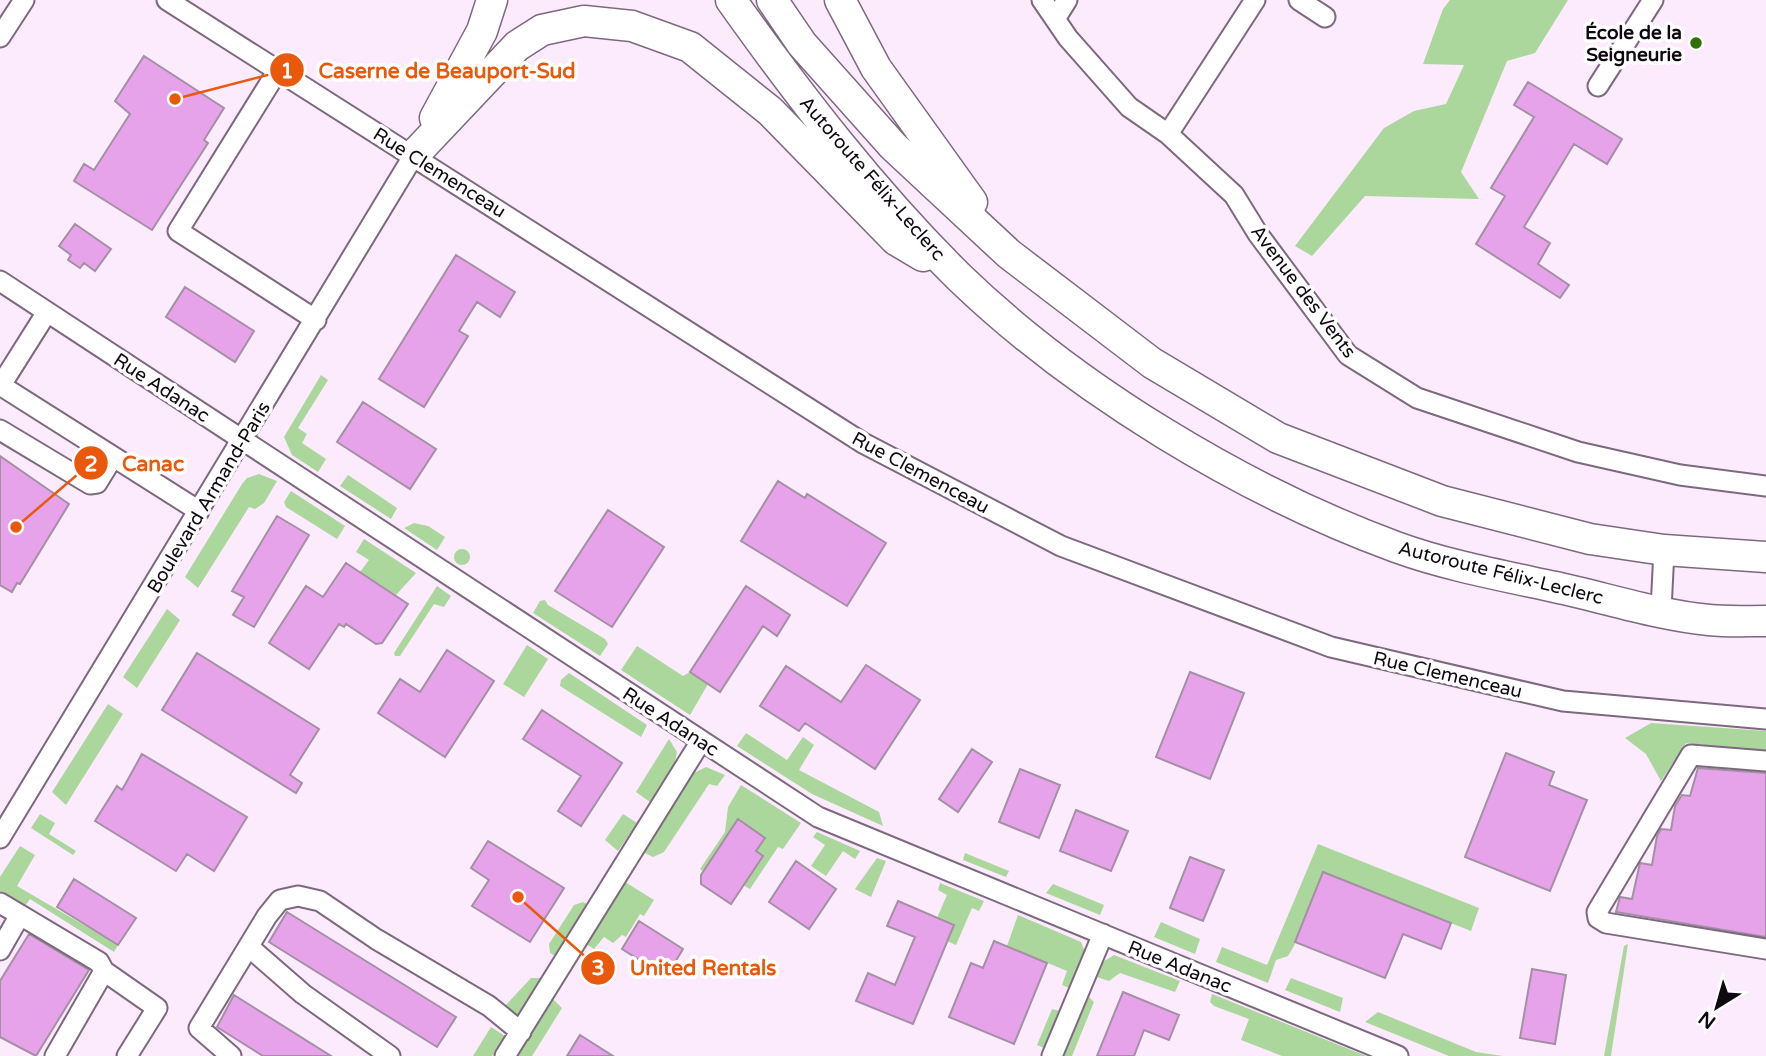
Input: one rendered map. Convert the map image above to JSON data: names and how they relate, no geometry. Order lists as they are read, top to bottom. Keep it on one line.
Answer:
{"streets":{"highway":["Autoroute Félix-Leclerc"],"street":["Rue Clemenceau","Avenue des Vents","Rue Adanac","Boulevard Armand-Paris"]},"crossings":[["Rue Clemenceau","Boulevard Armand-Paris"],["Rue Adanac","Boulevard Armand-Paris"]],"places":["École de la Seigneurie","Caserne de Beauport-Sud","Canac","United Rentals"],"north":"bottom left"}
